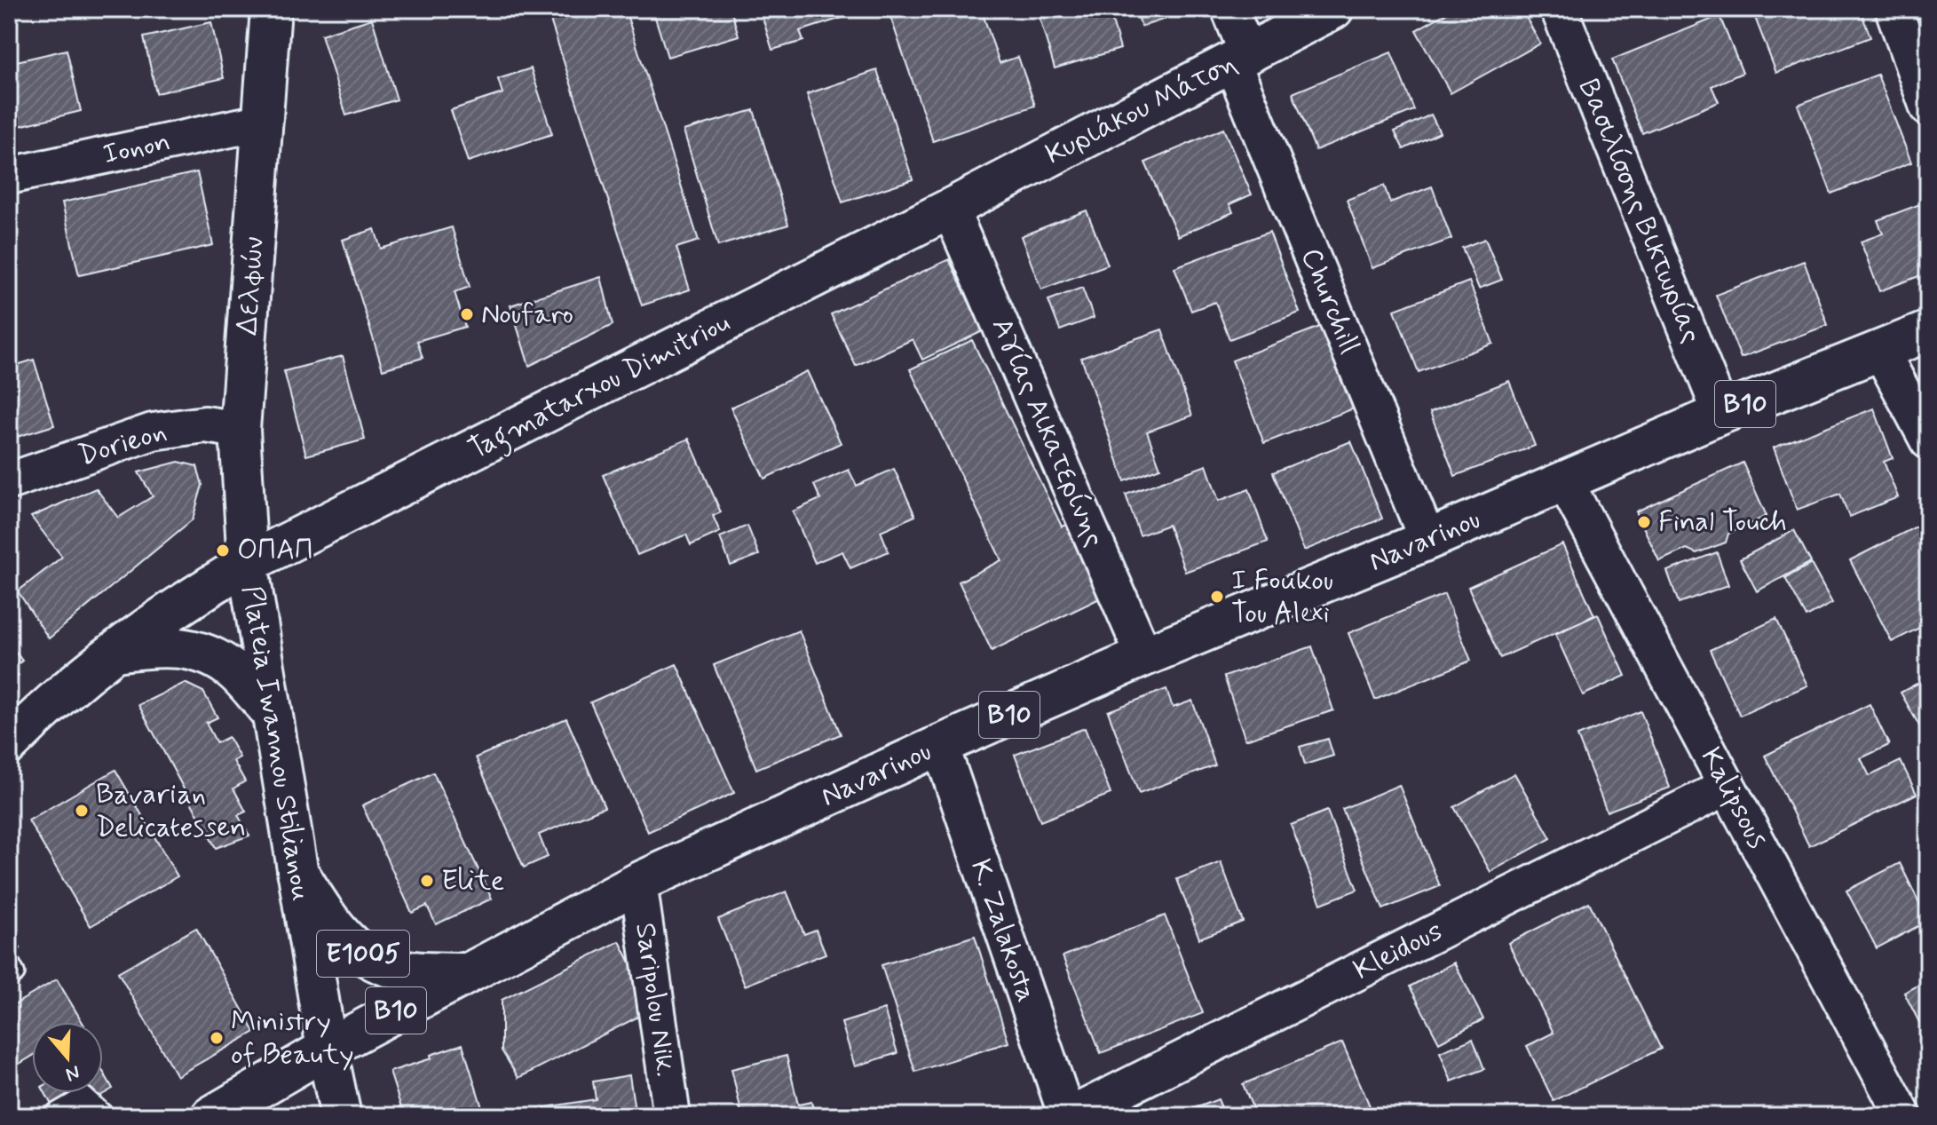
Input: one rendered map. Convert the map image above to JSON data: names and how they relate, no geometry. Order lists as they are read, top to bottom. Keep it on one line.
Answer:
{"streets":{"main road":["Κυριάκου Μάτση","Δελφών","Tagmatarxou Dimitriou","B10","Navarinou","Plateia Iwannou Stilianou","E1005"],"street":["Ionon","Βασιλίσσης Βικτωρίας","Churchill","Αγίας Αικατερίνης","Dorieon","Kalipsous","K. Zalakosta","Kleidous","Saripolou Nik."]},"crossings":[["Κυριάκου Μάτση","Churchill"],["Κυριάκου Μάτση","Tagmatarxou Dimitriou"],["Κυριάκου Μάτση","Αγίας Αικατερίνης"],["Ionon","Δελφών"],["Βασιλίσσης Βικτωρίας","B10"],["Δελφών","Tagmatarxou Dimitriou"],["Δελφών","Dorieon"],["Δελφών","Plateia Iwannou Stilianou"],["Churchill","Navarinou"],["Tagmatarxou Dimitriou","Αγίας Αικατερίνης"],["Tagmatarxou Dimitriou","Plateia Iwannou Stilianou"],["B10","Navarinou"],["B10","Kalipsous"],["Αγίας Αικατερίνης","Navarinou"],["Navarinou","Plateia Iwannou Stilianou"],["Navarinou","Kalipsous"],["Navarinou","K. Zalakosta"],["Navarinou","E1005"],["Navarinou","Saripolou Nik."],["Plateia Iwannou Stilianou","E1005"],["Kalipsous","Kleidous"],["K. Zalakosta","Kleidous"]],"places":["Noufaro","Final Touch","ΟΠΑΠ","I Foukou Tou Alexi","Bavarian Delicatessen","Elite","Ministry of Beauty"],"north":"bottom"}
